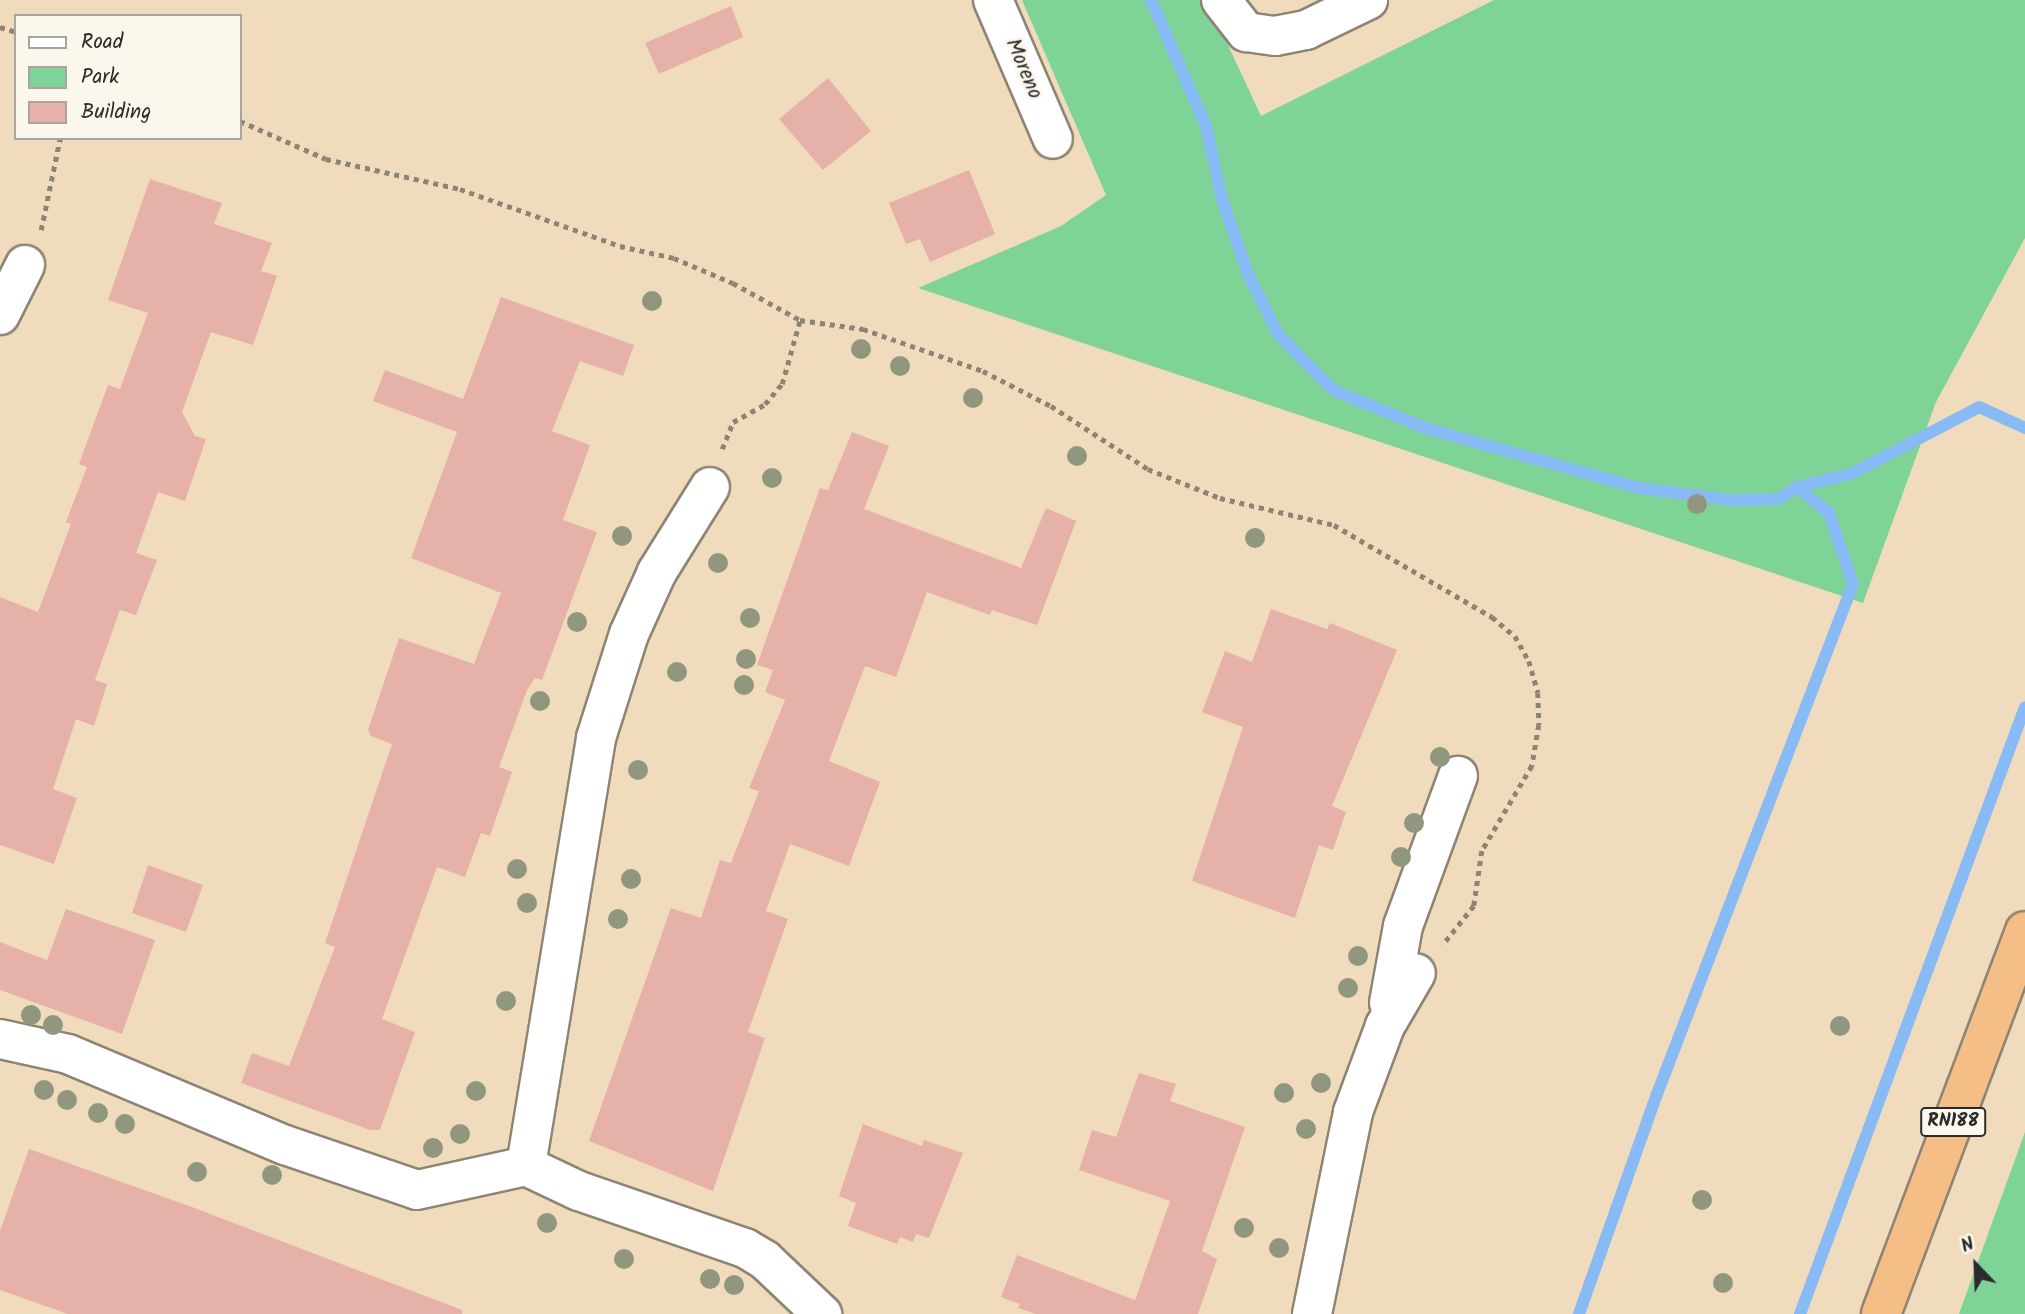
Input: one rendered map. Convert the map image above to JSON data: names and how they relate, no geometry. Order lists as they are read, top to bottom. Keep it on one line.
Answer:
{"streets":{"highway":["RN188"],"street":["Moreno"]},"legend":["Road","Park","Building"],"north":"top left"}
